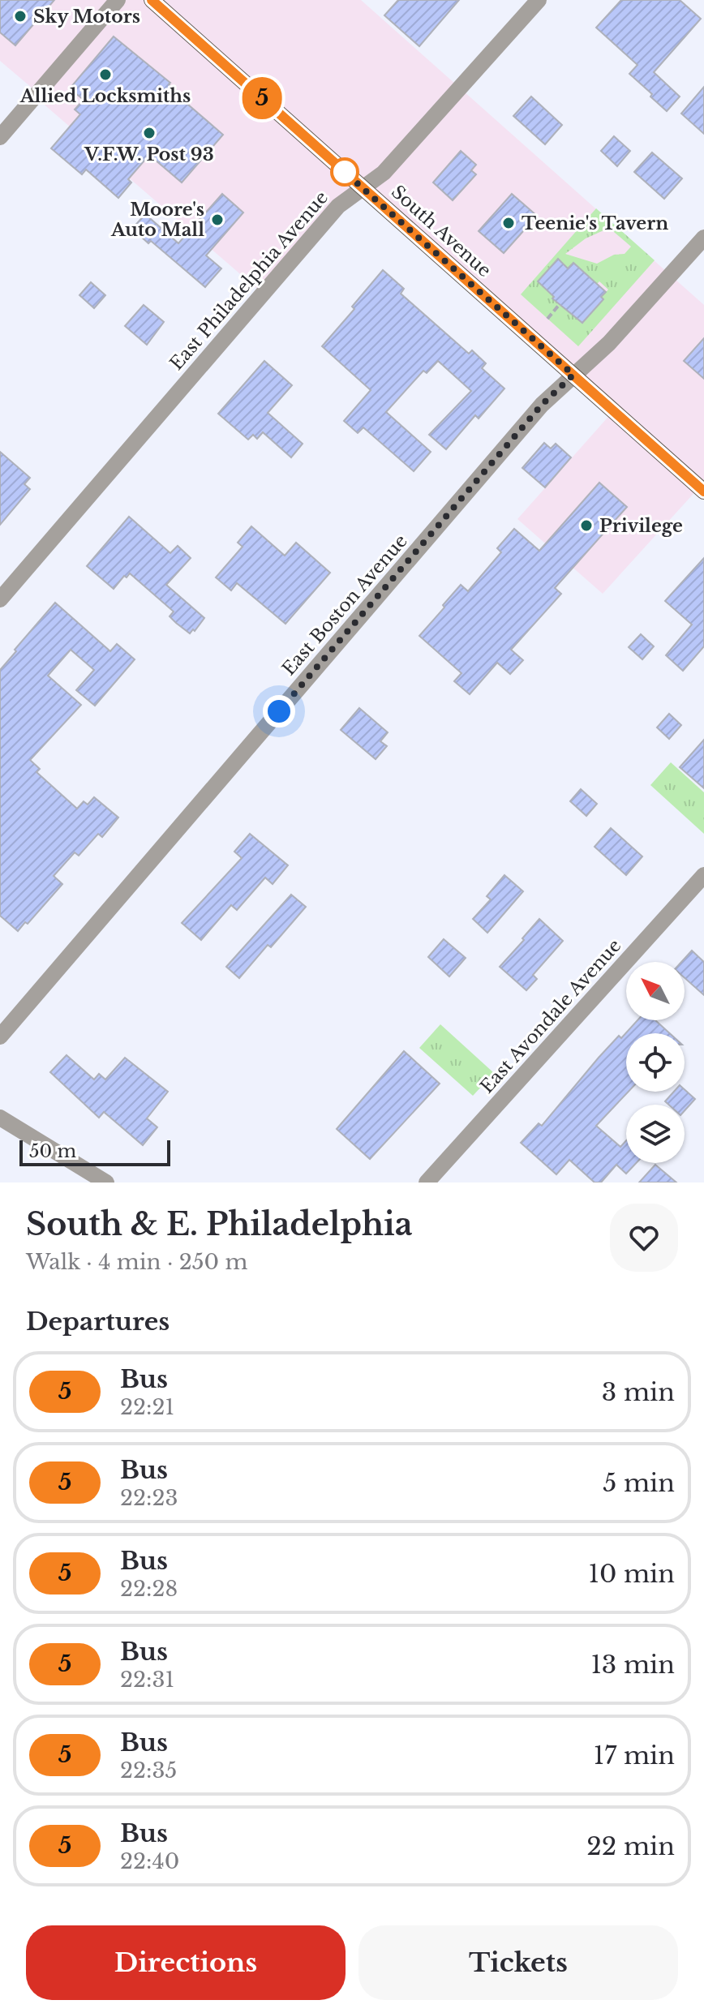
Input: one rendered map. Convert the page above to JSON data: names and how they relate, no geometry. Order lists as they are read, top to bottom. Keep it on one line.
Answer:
{"streets":{"main road":["South Avenue"],"street":["East Philadelphia Avenue","East Boston Avenue","East Avondale Avenue"]},"crossings":[["South Avenue","East Philadelphia Avenue"],["South Avenue","East Boston Avenue"]],"places":["Sky Motors","Allied Locksmiths","V.F.W. Post 93","Moore's Auto Mall","Teenie's Tavern","Privilege"],"lines":["bus line 5"],"scale_bar":"50 m","north":"top left","page":{"on_map":"5","scale":"50 m","heading":[["South & E. Philadelphia","Walk · 4 min · 250 m"],"Departures"],"list":[{"mark":"5","name":"Bus","note":"22:21","value":"3 min"},{"mark":"5","name":"Bus","note":"22:23","value":"5 min"},{"mark":"5","name":"Bus","note":"22:28","value":"10 min"},{"mark":"5","name":"Bus","note":"22:31","value":"13 min"},{"mark":"5","name":"Bus","note":"22:35","value":"17 min"},{"mark":"5","name":"Bus","note":"22:40","value":"22 min"}],"buttons":["Directions","Tickets"]}}
